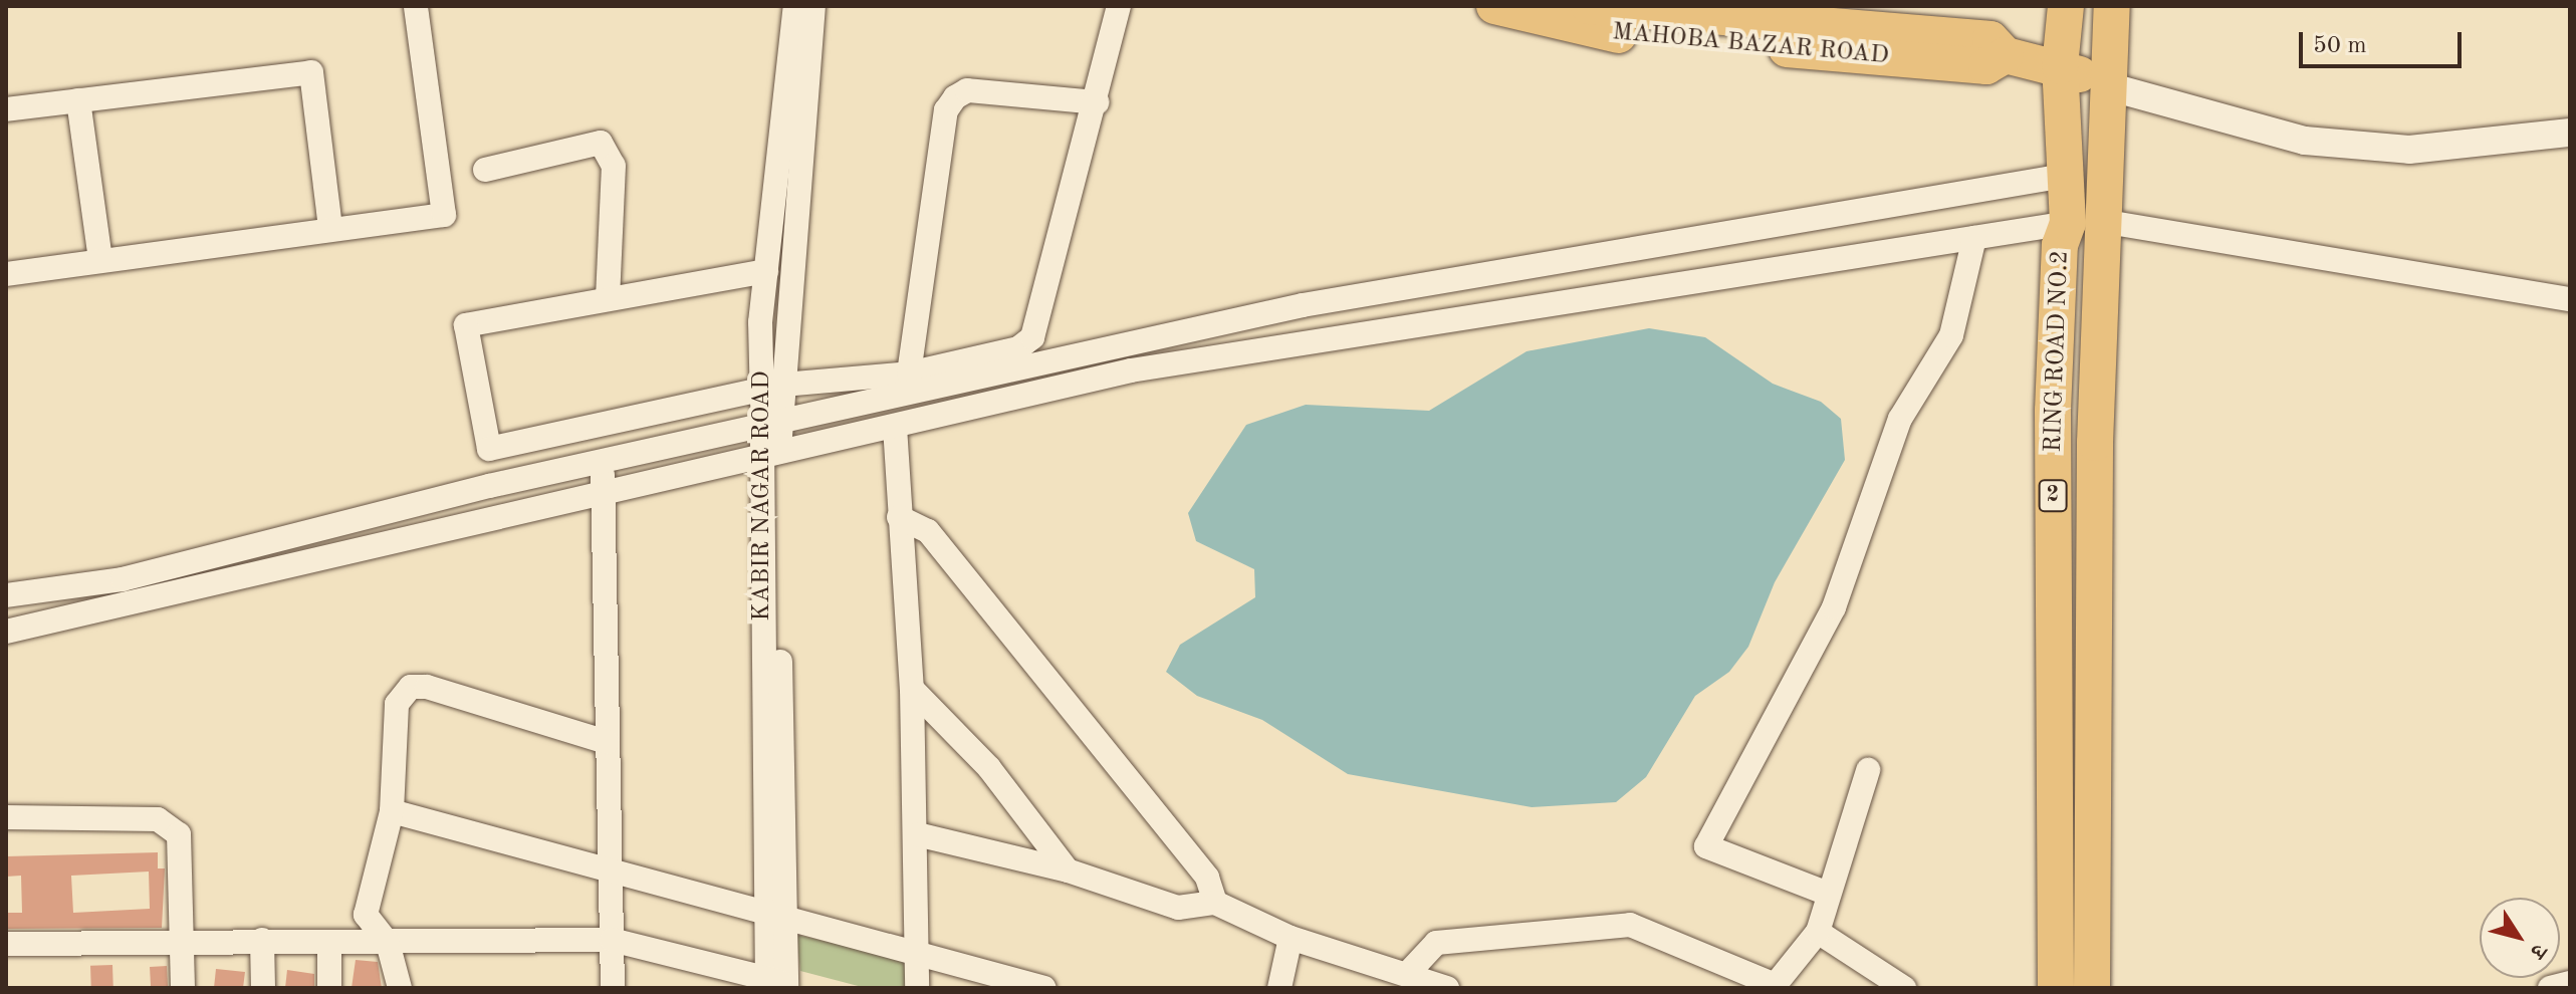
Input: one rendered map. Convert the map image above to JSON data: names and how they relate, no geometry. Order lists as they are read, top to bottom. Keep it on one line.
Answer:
{"streets":{"main road":["MAHOBA BAZAR ROAD","RING ROAD NO.2","2"],"street":["KABIR NAGAR ROAD"]},"crossings":[["MAHOBA BAZAR ROAD","RING ROAD NO.2"]],"scale_bar":"50 m","north":"bottom right"}
